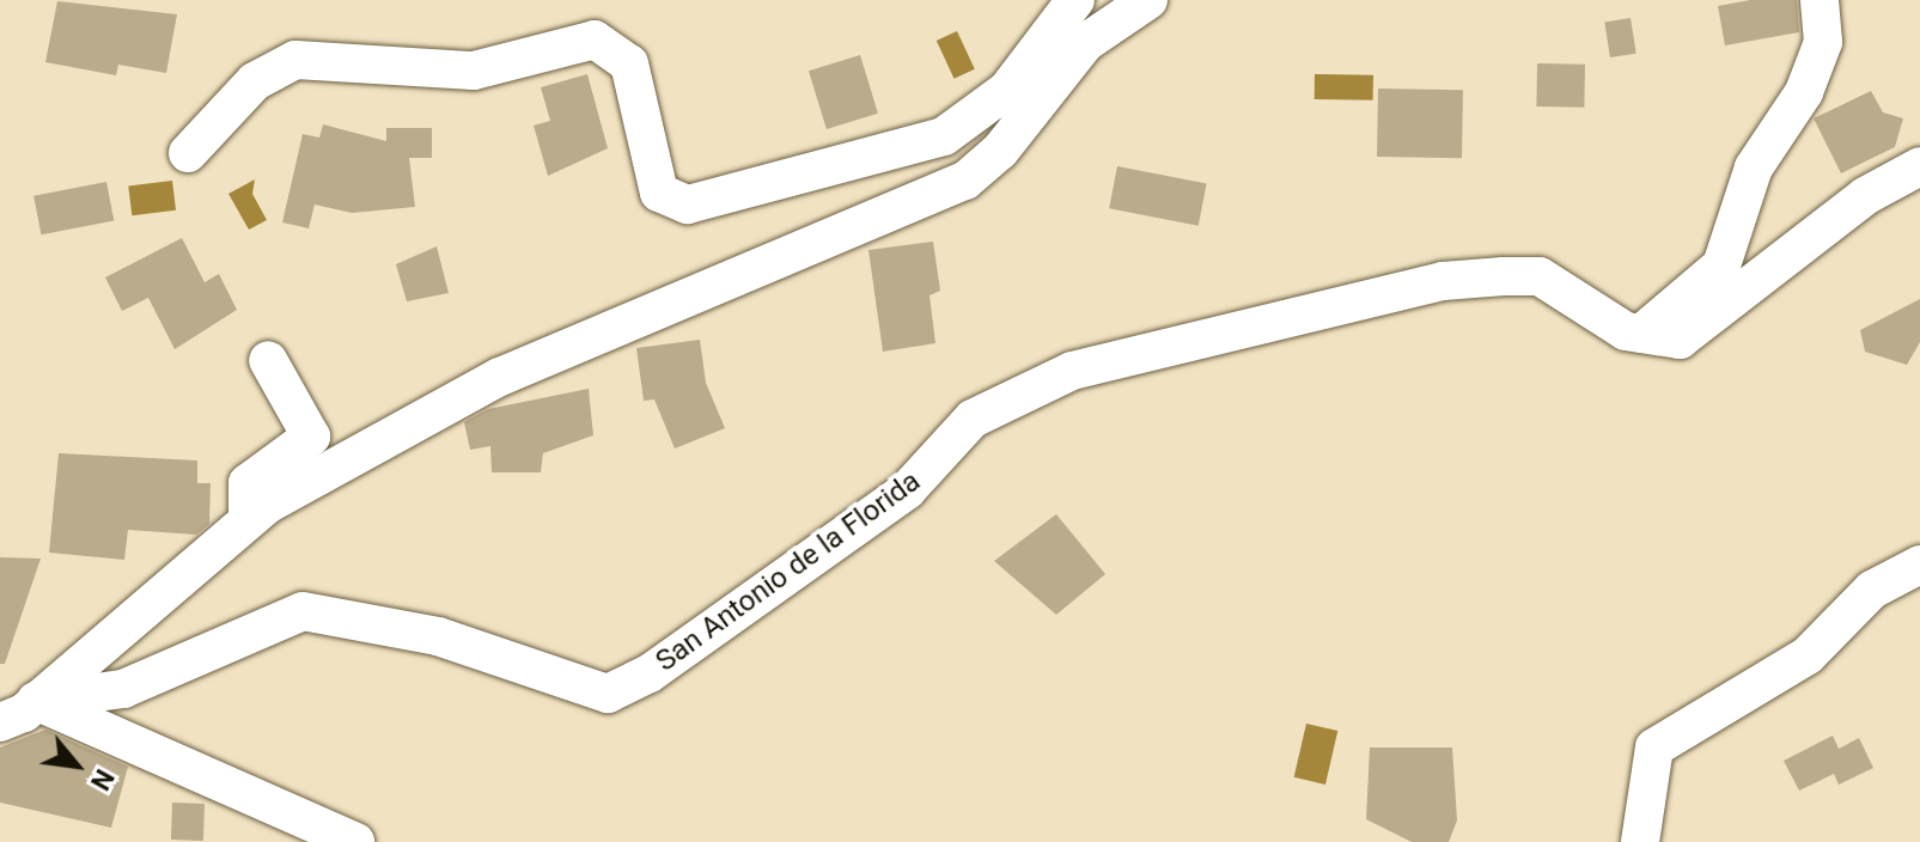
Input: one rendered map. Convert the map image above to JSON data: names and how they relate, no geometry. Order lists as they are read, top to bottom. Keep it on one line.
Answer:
{"streets":{"street":["San Antonio de la Florida"]},"north":"bottom right"}
